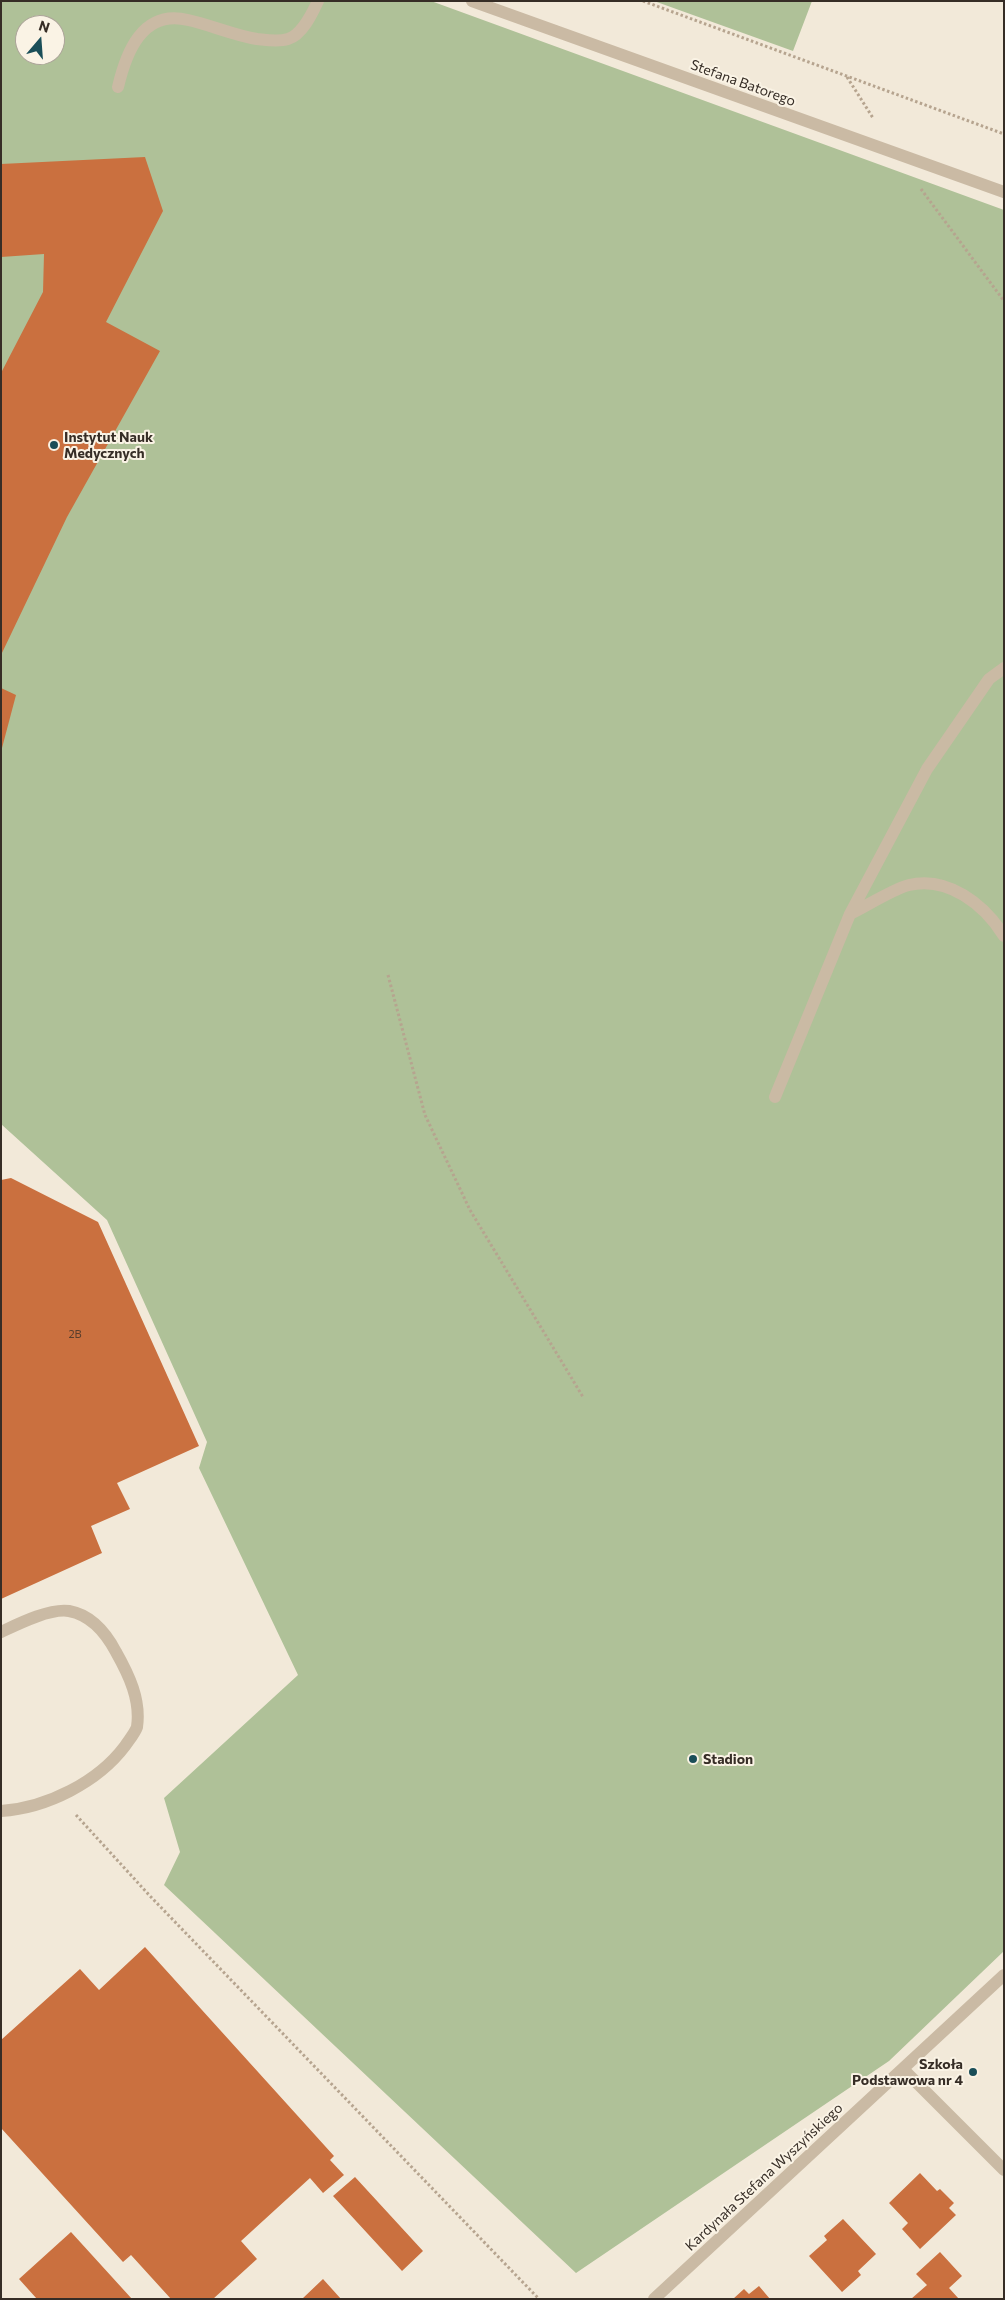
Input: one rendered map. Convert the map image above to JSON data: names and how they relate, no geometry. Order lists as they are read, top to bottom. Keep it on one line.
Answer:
{"streets":{"street":["Stefana Batorego","Kardynała Stefana Wyszyńskiego"]},"places":["Instytut Nauk Medycznych","Stadion","Szkoła Podstawowa nr 4"],"house_numbers":["2B"],"north":"top"}
